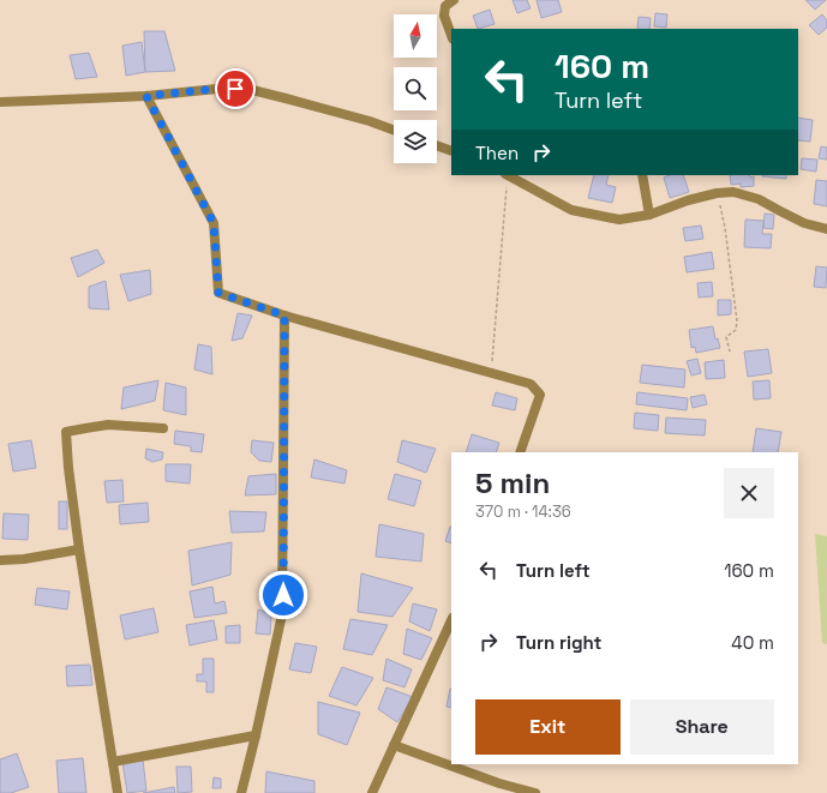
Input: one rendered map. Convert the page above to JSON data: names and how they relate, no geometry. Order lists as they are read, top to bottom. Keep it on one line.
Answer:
{"north":"top","page":{"turn":["160 m","Turn left"],"then":"Then","heading":["5 min","370 m · 14:36"],"list":[{"name":"Turn left","value":"160 m"},{"name":"Turn right","value":"40 m"}],"buttons":["Exit","Share"]}}
